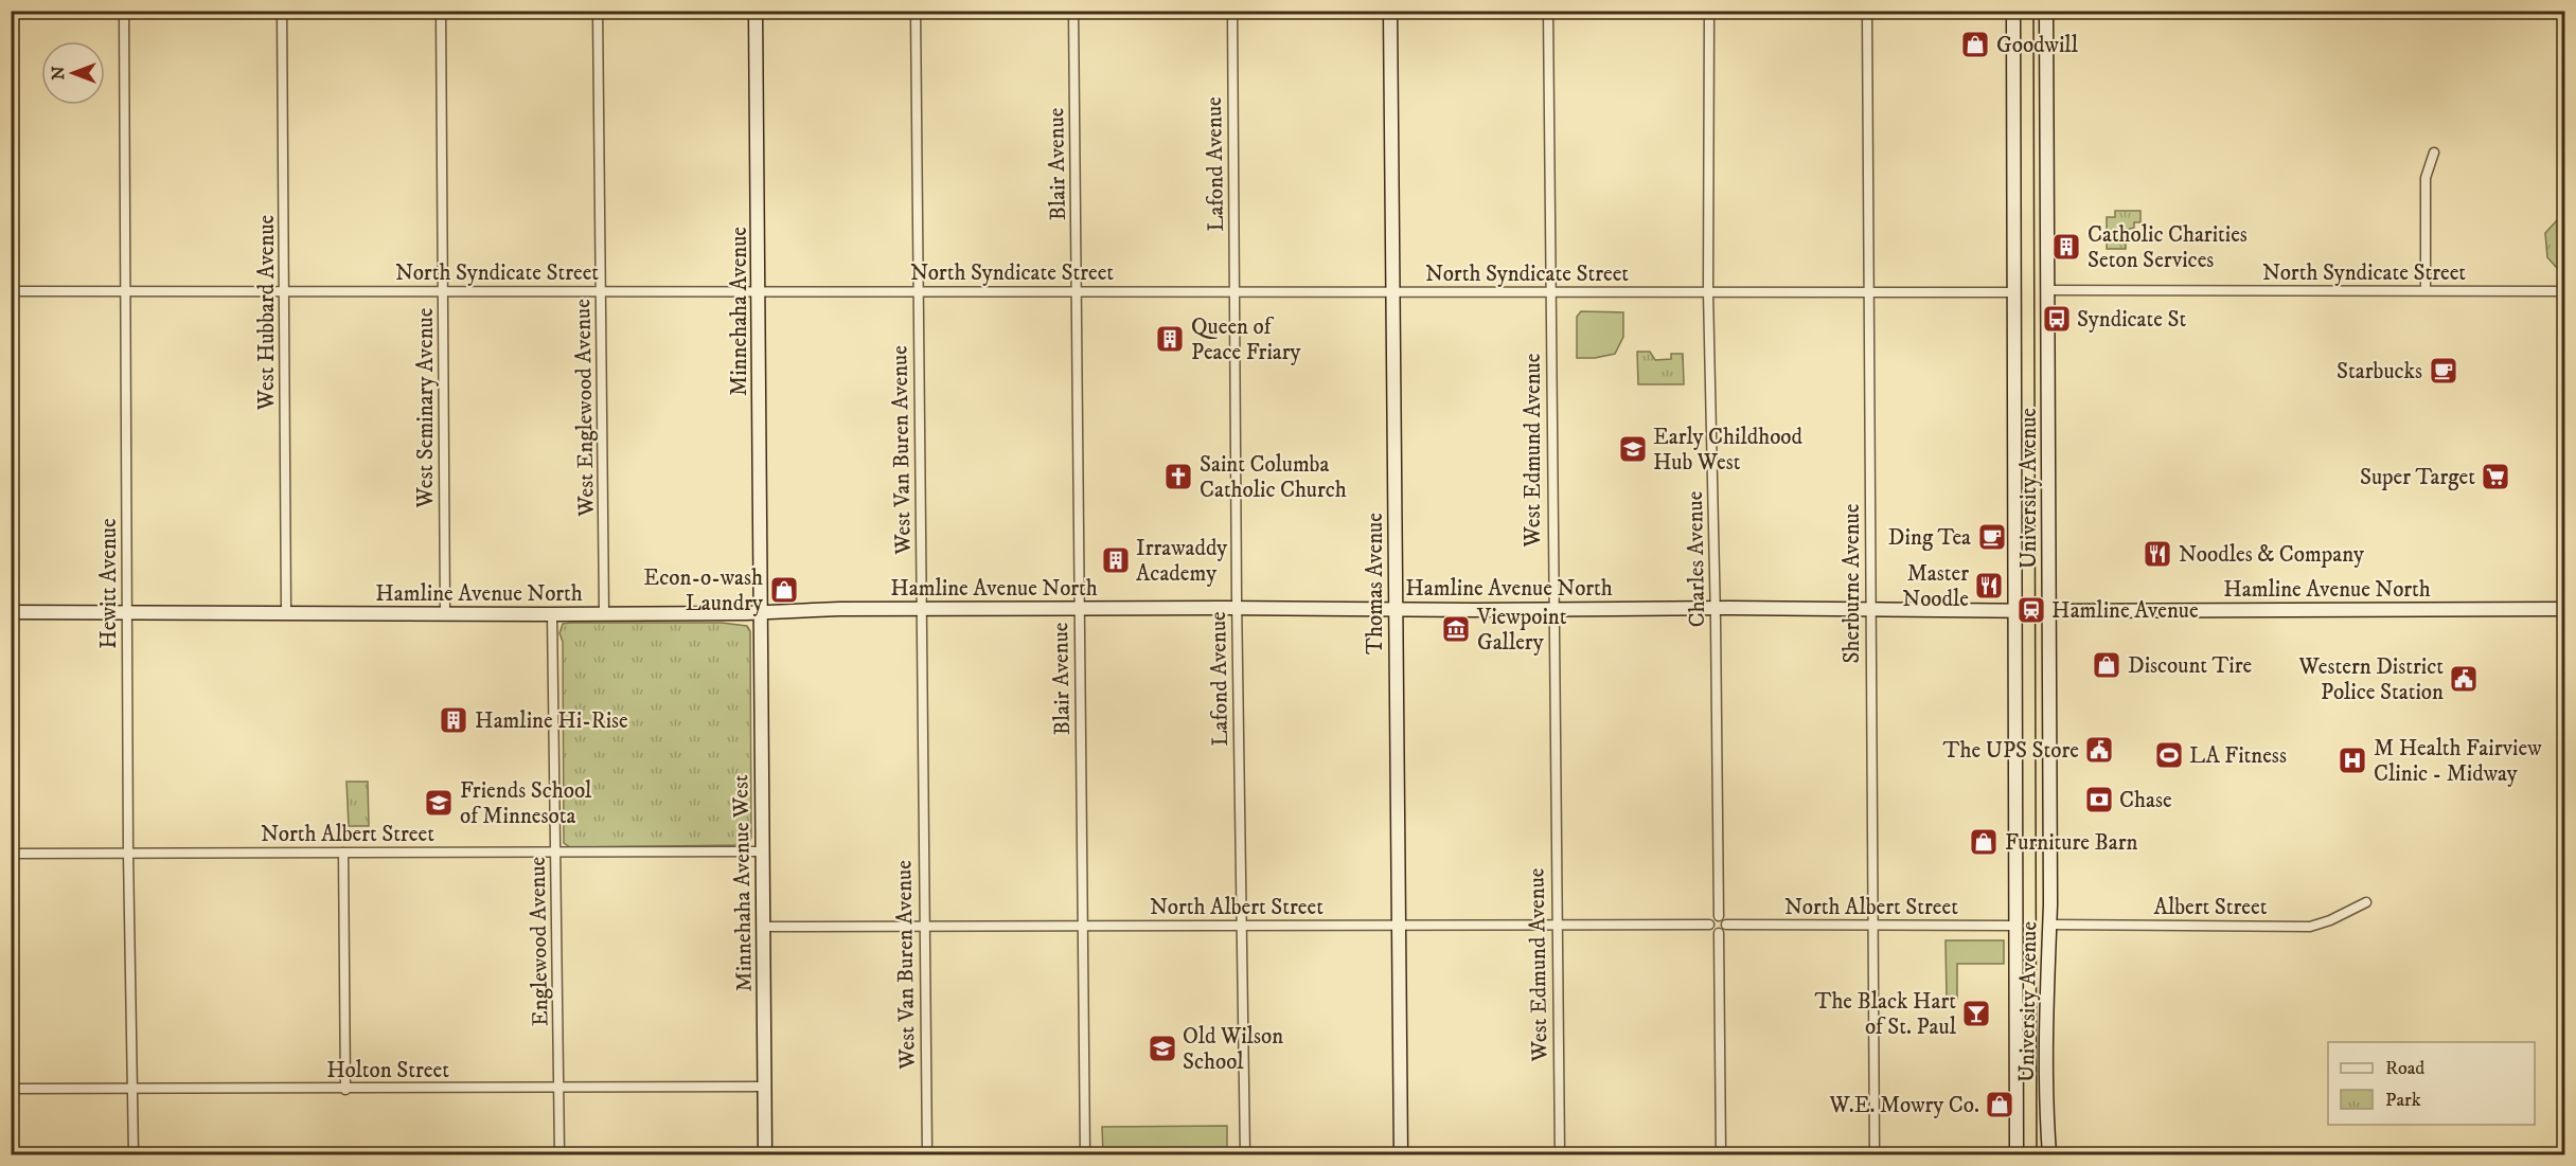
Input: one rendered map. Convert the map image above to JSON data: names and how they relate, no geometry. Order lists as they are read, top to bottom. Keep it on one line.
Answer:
{"streets":{"street":["Blair Avenue","Lafond Avenue","North Syndicate Street","Minnehaha Avenue","West Hubbard Avenue","West Seminary Avenue","West Englewood Avenue","West Van Buren Avenue","West Edmund Avenue","University Avenue","Charles Avenue","Hewitt Avenue","Thomas Avenue","Sherburne Avenue","Hamline Avenue North","North Albert Street","Minnehaha Avenue West","Albert Street","Englewood Avenue","Holton Street"]},"crossings":[["Blair Avenue","North Syndicate Street"],["Blair Avenue","Hamline Avenue North"],["Blair Avenue","North Albert Street"],["Lafond Avenue","North Syndicate Street"],["Lafond Avenue","Hamline Avenue North"],["Lafond Avenue","North Albert Street"],["North Syndicate Street","Minnehaha Avenue"],["North Syndicate Street","West Hubbard Avenue"],["North Syndicate Street","West Seminary Avenue"],["North Syndicate Street","West Englewood Avenue"],["North Syndicate Street","West Van Buren Avenue"],["North Syndicate Street","West Edmund Avenue"],["North Syndicate Street","University Avenue"],["North Syndicate Street","Charles Avenue"],["North Syndicate Street","Hewitt Avenue"],["North Syndicate Street","Thomas Avenue"],["North Syndicate Street","Sherburne Avenue"],["Minnehaha Avenue","Hamline Avenue North"],["Minnehaha Avenue","Minnehaha Avenue West"],["West Hubbard Avenue","Hamline Avenue North"],["West Seminary Avenue","Hamline Avenue North"],["West Englewood Avenue","Hamline Avenue North"],["West Van Buren Avenue","Hamline Avenue North"],["West Van Buren Avenue","North Albert Street"],["West Edmund Avenue","Hamline Avenue North"],["West Edmund Avenue","North Albert Street"],["University Avenue","Hamline Avenue North"],["University Avenue","North Albert Street"],["University Avenue","Albert Street"],["Charles Avenue","Hamline Avenue North"],["Charles Avenue","North Albert Street"],["Hewitt Avenue","Hamline Avenue North"],["Hewitt Avenue","North Albert Street"],["Hewitt Avenue","Holton Street"],["Thomas Avenue","Hamline Avenue North"],["Thomas Avenue","North Albert Street"],["Sherburne Avenue","Hamline Avenue North"],["Sherburne Avenue","North Albert Street"],["Hamline Avenue North","Minnehaha Avenue West"],["Hamline Avenue North","Englewood Avenue"],["North Albert Street","Minnehaha Avenue West"],["North Albert Street","Englewood Avenue"],["Minnehaha Avenue West","Holton Street"],["Englewood Avenue","Holton Street"]],"places":{"shop":["Goodwill","Econ-o-wash Laundry","Discount Tire","Furniture Barn","W.E. Mowry Co."],"building":["Catholic Charities Seton Services","Queen of Peace Friary","Irrawaddy Academy","Hamline Hi-Rise"],"bus stop":["Syndicate St"],"cafe":["Starbucks","Ding Tea"],"school or university":["Early Childhood Hub West","Friends School of Minnesota","Old Wilson School"],"church":["Saint Columba Catholic Church"],"supermarket":["Super Target"],"restaurant":["Noodles & Company","Master Noodle"],"station":["Hamline Avenue"],"museum":["Viewpoint Gallery"],"public building":["Western District Police Station","The UPS Store"],"sports":["LA Fitness"],"hospital":["M Health Fairview Clinic - Midway"],"bank":["Chase"],"bar":["The Black Hart of St. Paul"]},"legend":["Road","Park"],"north":"left"}
